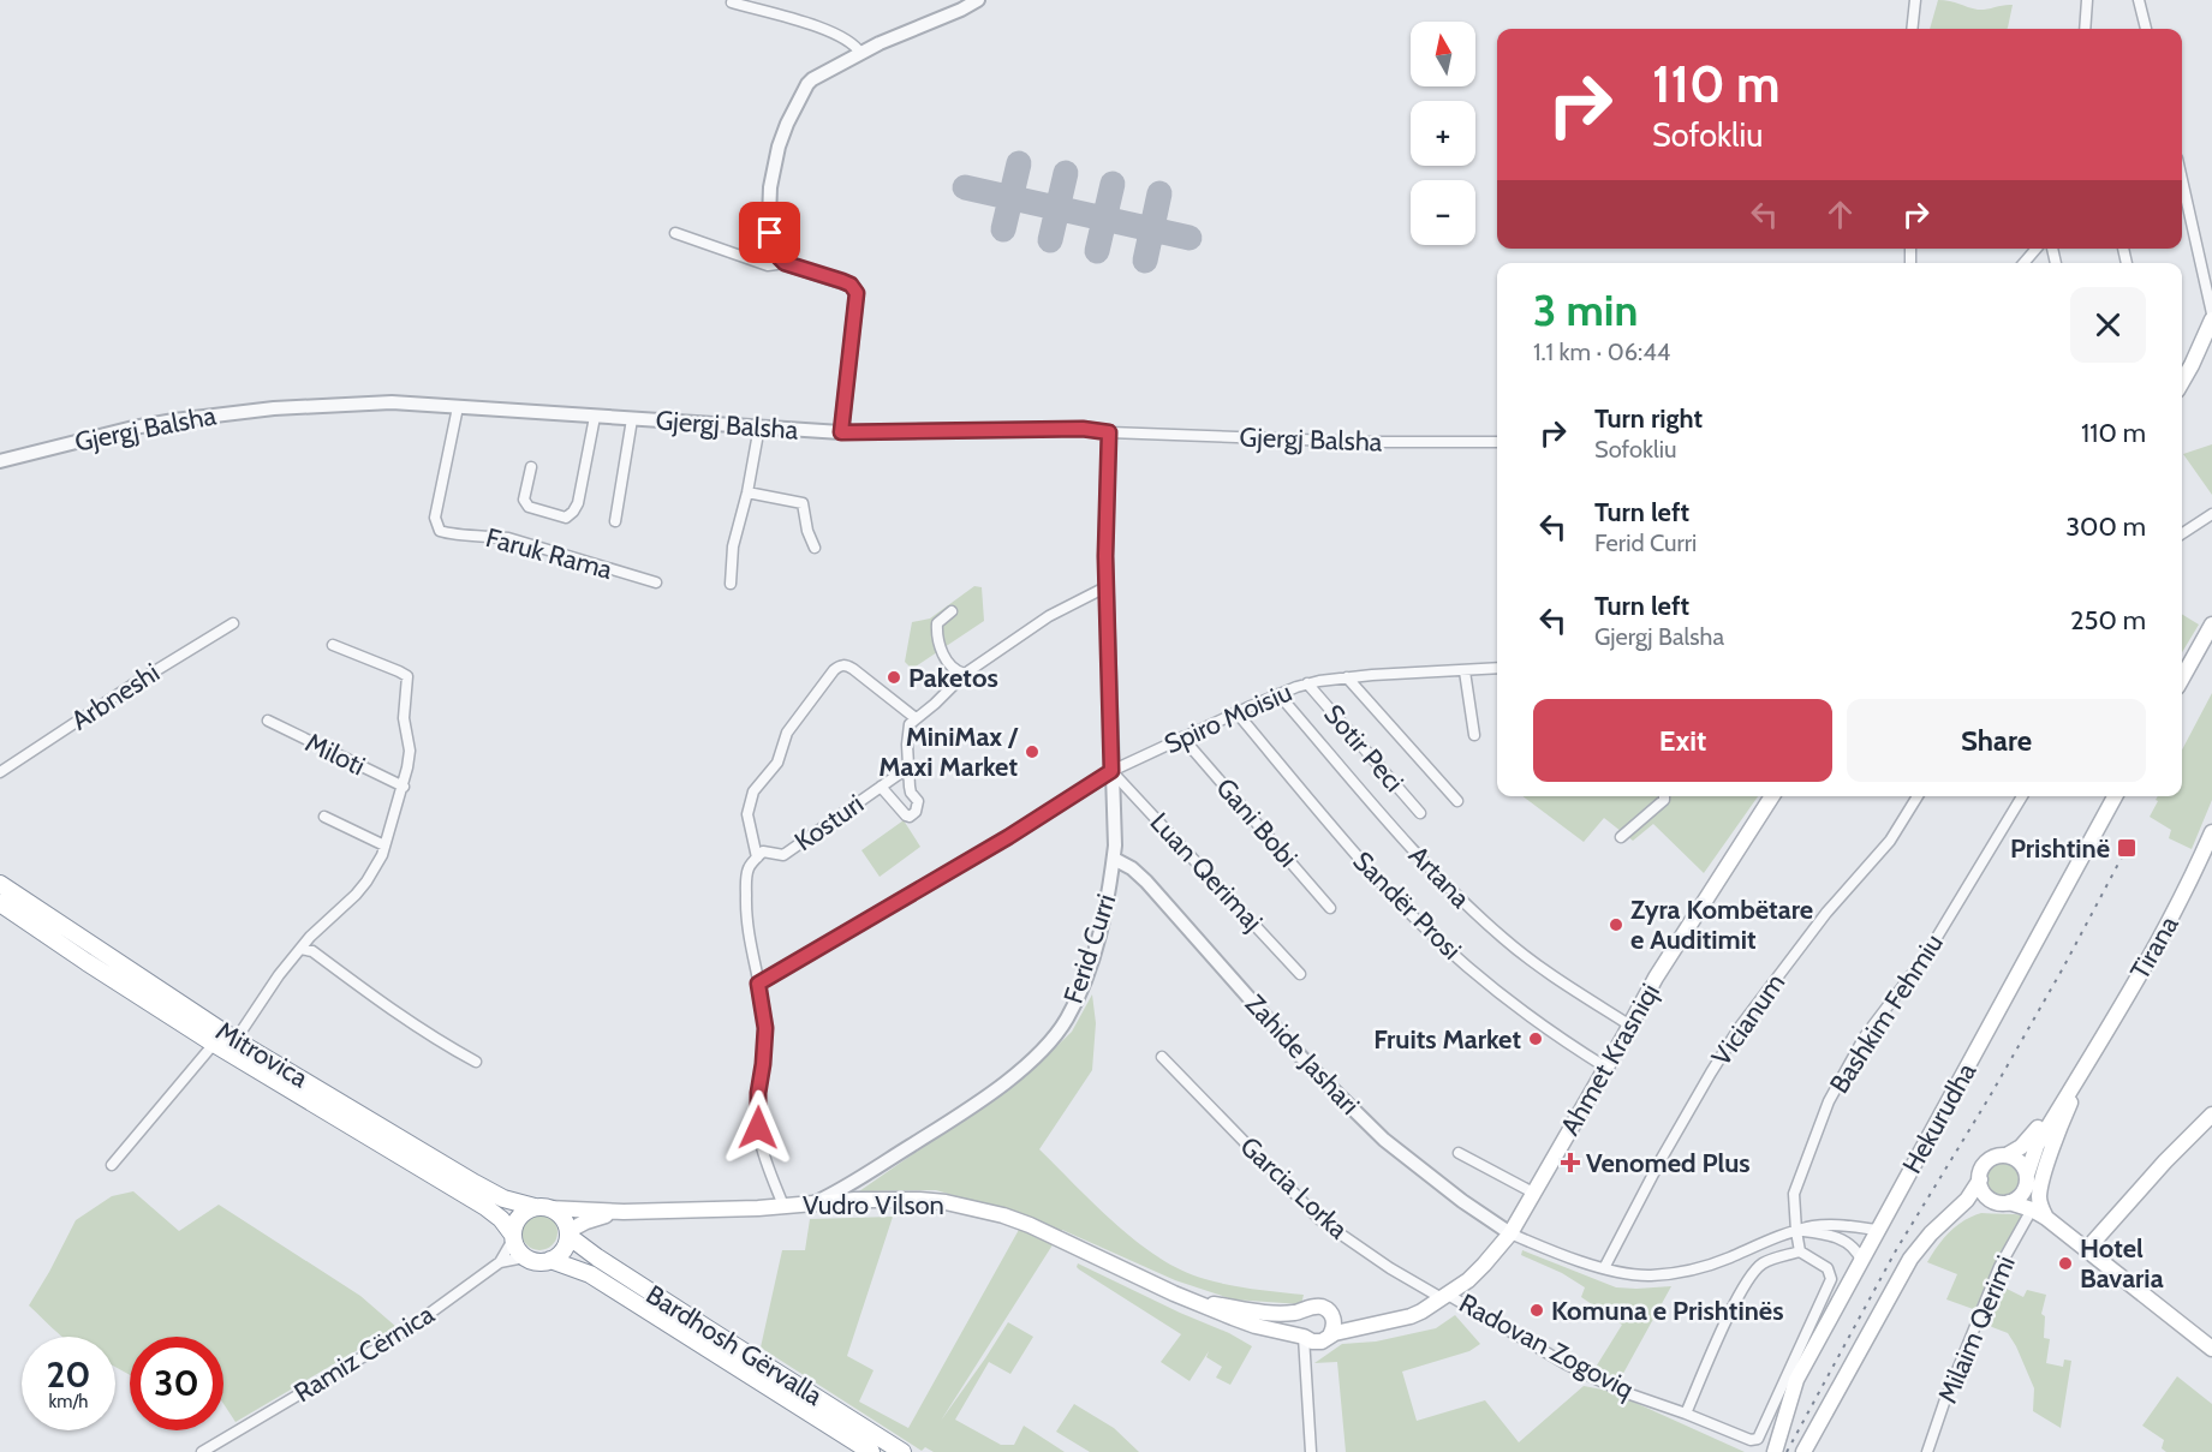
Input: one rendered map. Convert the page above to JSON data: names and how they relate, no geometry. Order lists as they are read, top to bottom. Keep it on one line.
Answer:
{"streets":{"highway":["Mitrovica","Bardhosh Gërvalla"],"main road":["Tirana","Ahmet Krasniqi","Hekurudha","Vudro Vilson"],"street":["Gjergj Balsha","Faruk Rama","Arbneshi","Spiro Moisiu","Sotir Peci","Miloti","Kosturi","Gani Bobi","Luan Qerimaj","Artana","Sandër Prosi","Ferid Curri","Bashkim Fehmiu","Vicianum","Zahide Jashari","Garcia Lorka","Milaim Qerimi","Radovan Zogoviq","Ramiz Cërnica"]},"crossings":[["Gjergj Balsha","Faruk Rama"],["Gjergj Balsha","Ferid Curri"],["Spiro Moisiu","Sotir Peci"],["Spiro Moisiu","Kosturi"],["Spiro Moisiu","Gani Bobi"],["Spiro Moisiu","Luan Qerimaj"],["Spiro Moisiu","Artana"],["Spiro Moisiu","Sandër Prosi"],["Spiro Moisiu","Ferid Curri"],["Kosturi","Vudro Vilson"],["Luan Qerimaj","Ferid Curri"],["Artana","Ahmet Krasniqi"],["Sandër Prosi","Ahmet Krasniqi"],["Ferid Curri","Zahide Jashari"],["Ferid Curri","Vudro Vilson"],["Bashkim Fehmiu","Radovan Zogoviq"],["Mitrovica","Bardhosh Gërvalla"],["Mitrovica","Ramiz Cërnica"],["Zahide Jashari","Ahmet Krasniqi"],["Ahmet Krasniqi","Garcia Lorka"],["Ahmet Krasniqi","Vudro Vilson"],["Ahmet Krasniqi","Radovan Zogoviq"],["Garcia Lorka","Radovan Zogoviq"],["Bardhosh Gërvalla","Ramiz Cërnica"]],"places":{"other":["Paketos","MiniMax / Maxi Market","Zyra Kombëtare e Auditimit","Fruits Market","Hotel Bavaria","Komuna e Prishtinës"],"transit":["Prishtinë"],"health":["Venomed Plus"]},"north":"top","page":{"map_buttons":["+","−"],"turn":["110 m","Sofokliu"],"heading":["3 min","1.1 km · 06:44"],"list":[{"name":"Turn right","note":"Sofokliu","value":"110 m"},{"name":"Turn left","note":"Ferid Curri","value":"300 m"},{"name":"Turn left","note":"Gjergj Balsha","value":"250 m"}],"buttons":["Exit","Share"],"speed":"20 km/h","limit":"30"}}
